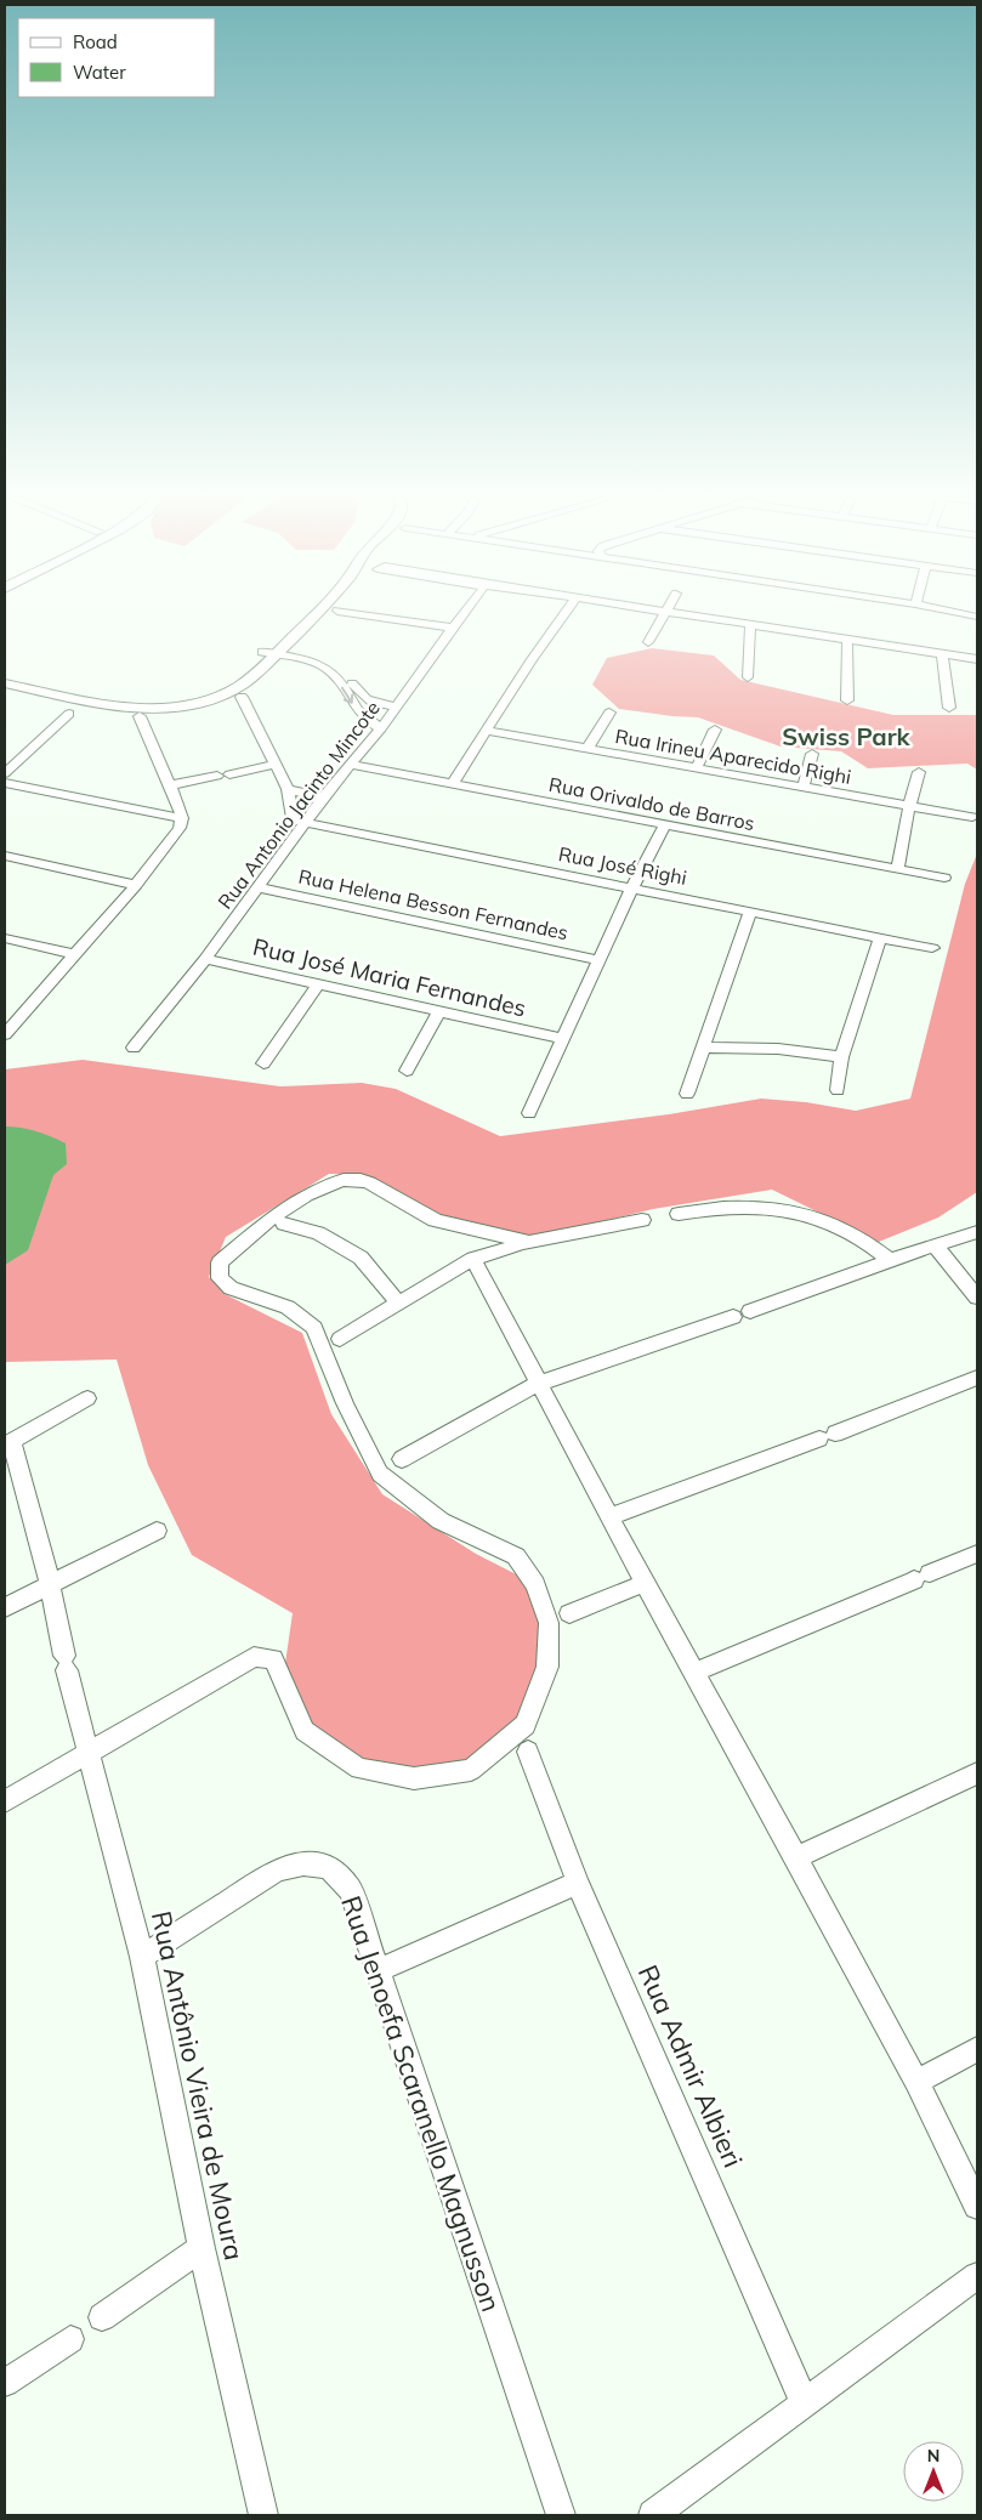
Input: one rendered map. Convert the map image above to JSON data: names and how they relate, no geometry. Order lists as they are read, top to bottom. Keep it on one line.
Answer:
{"streets":{"street":["Rua Irineu Aparecido Righi","Rua Orivaldo de Barros","Rua Antonio Jacinto Mincote","Rua José Righi","Rua Helena Besson Fernandes","Rua José Maria Fernandes","Rua Admir Albieri","Rua Antônio Vieira de Moura","Rua Jenoefa Scaranello Magnusson"]},"crossings":[["Rua Orivaldo de Barros","Rua Antonio Jacinto Mincote"],["Rua Antonio Jacinto Mincote","Rua José Righi"],["Rua Antonio Jacinto Mincote","Rua Helena Besson Fernandes"],["Rua Antonio Jacinto Mincote","Rua José Maria Fernandes"],["Rua Antônio Vieira de Moura","Rua Jenoefa Scaranello Magnusson"]],"districts":["Swiss Park"],"legend":["Road","Water"],"north":"top"}
